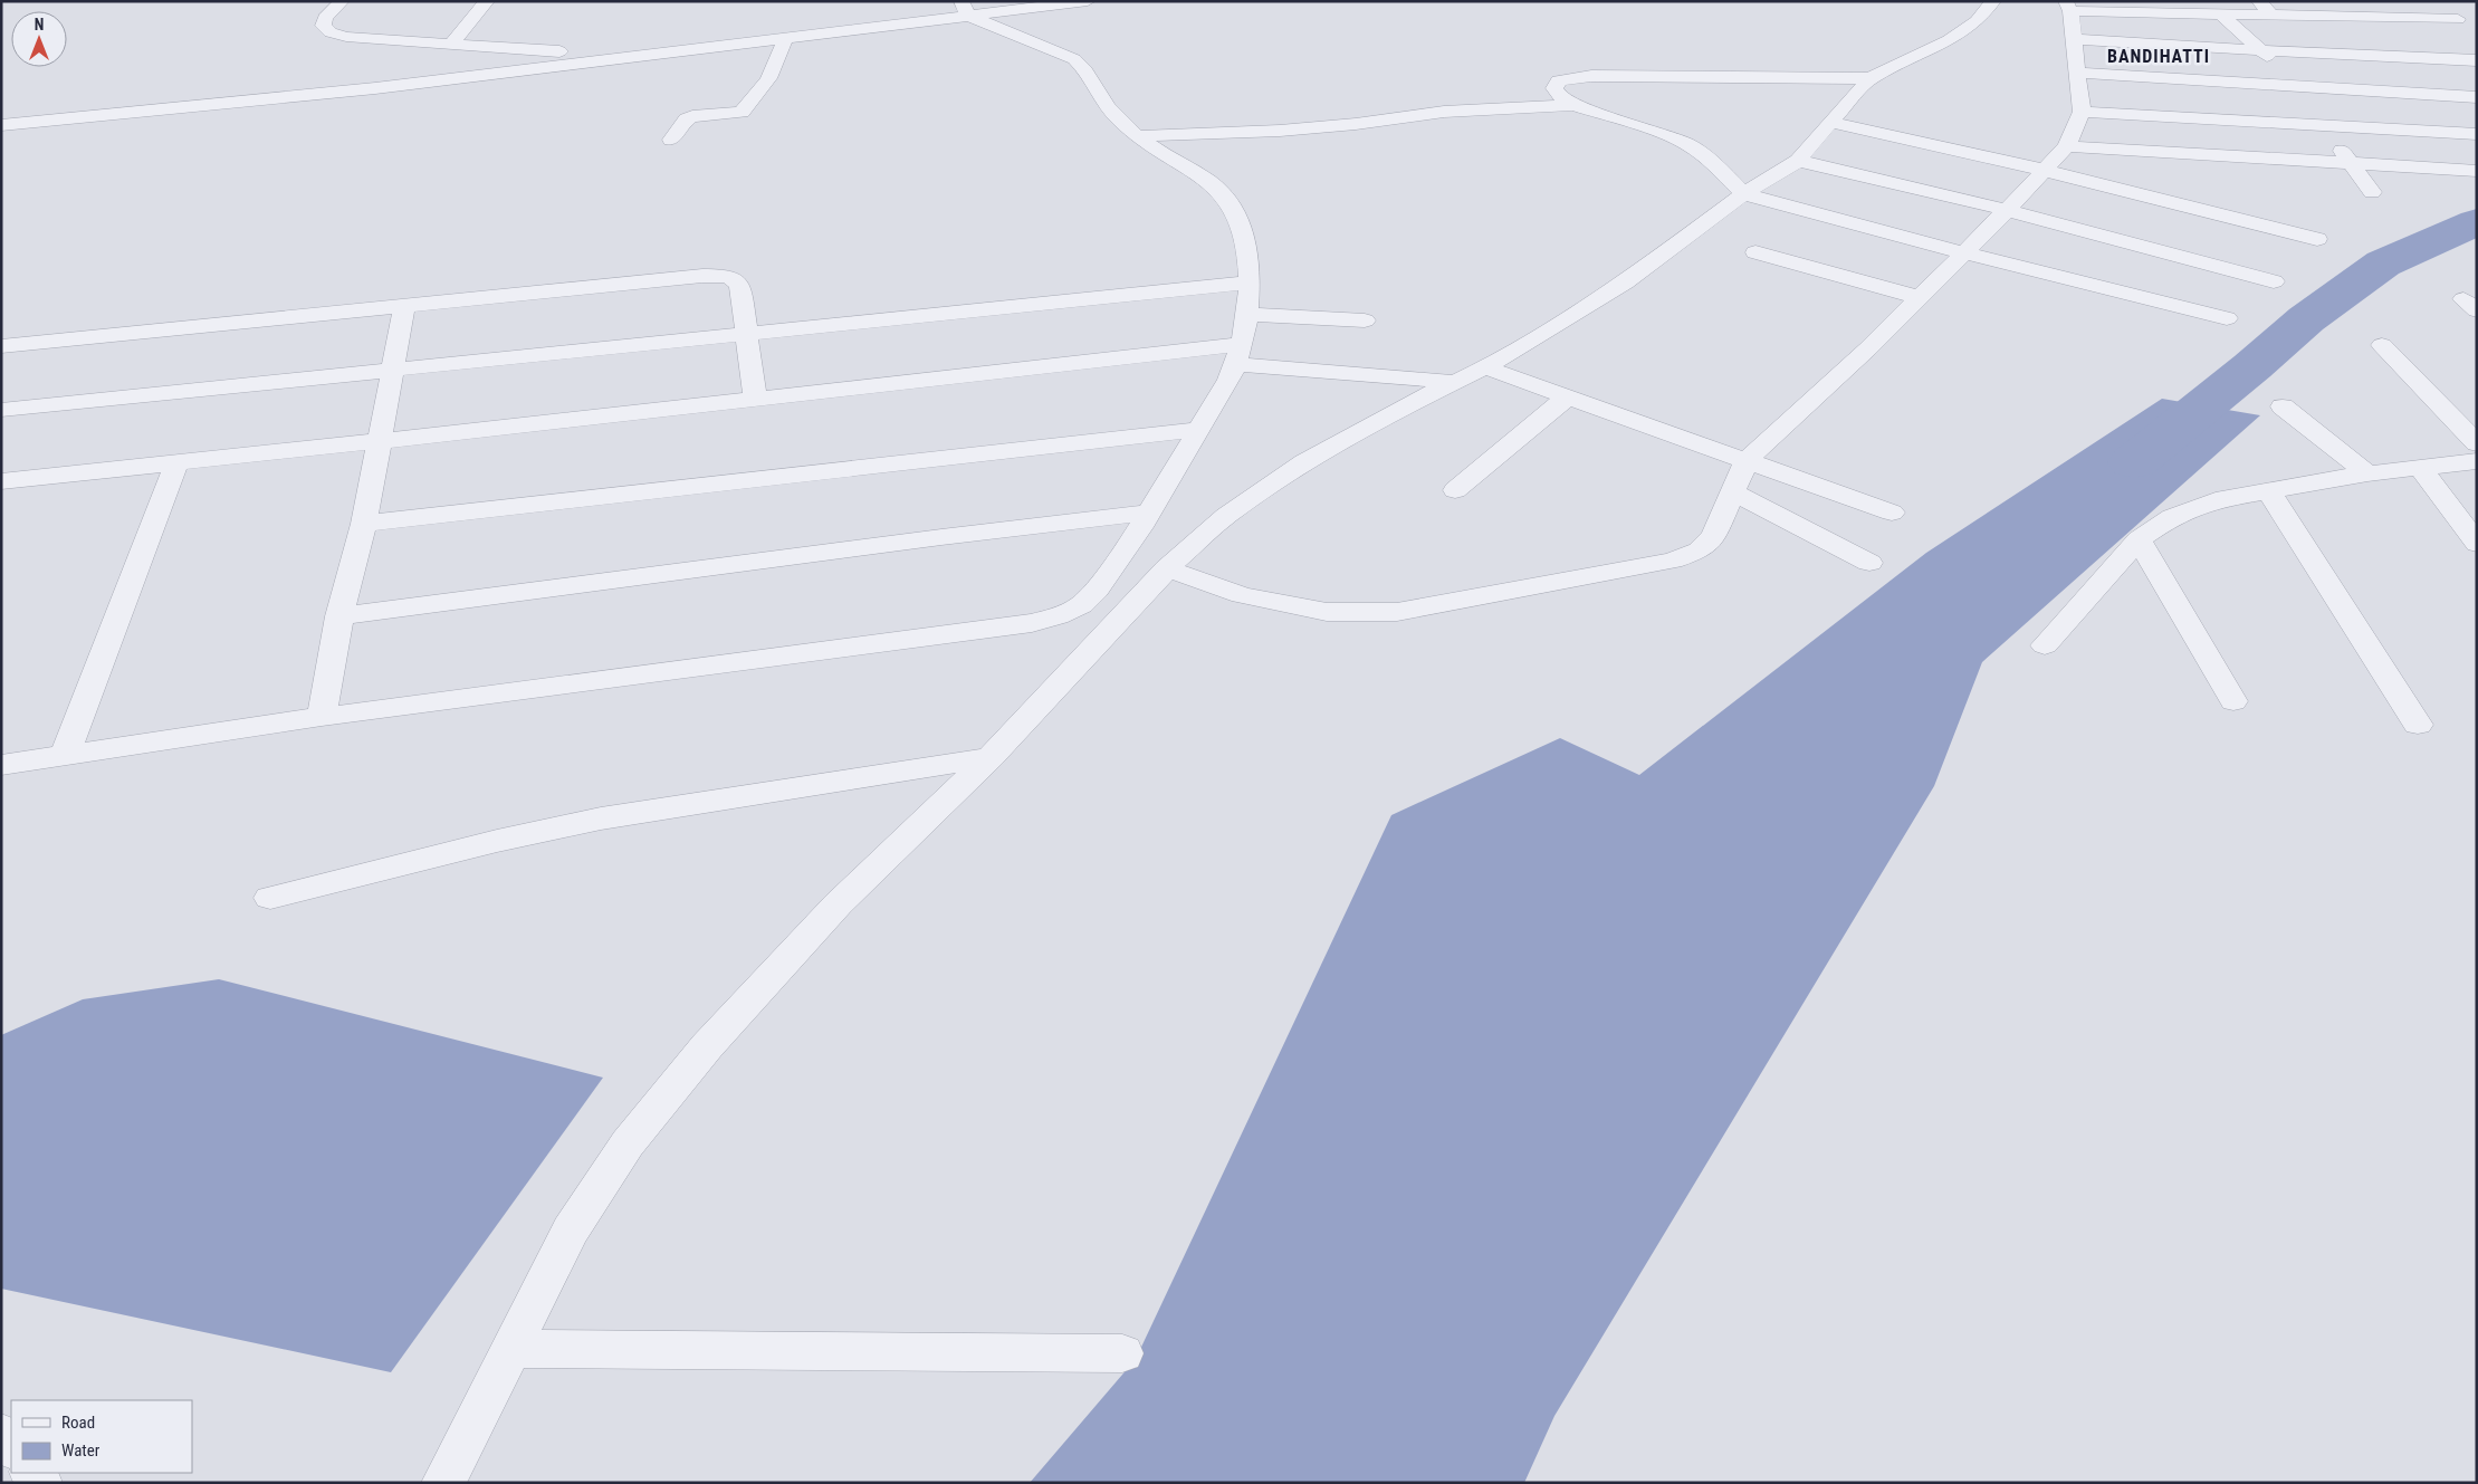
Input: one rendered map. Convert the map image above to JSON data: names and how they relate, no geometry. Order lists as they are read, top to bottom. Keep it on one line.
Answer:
{"districts":["BANDIHATTI"],"legend":["Road","Water"],"north":"top"}
